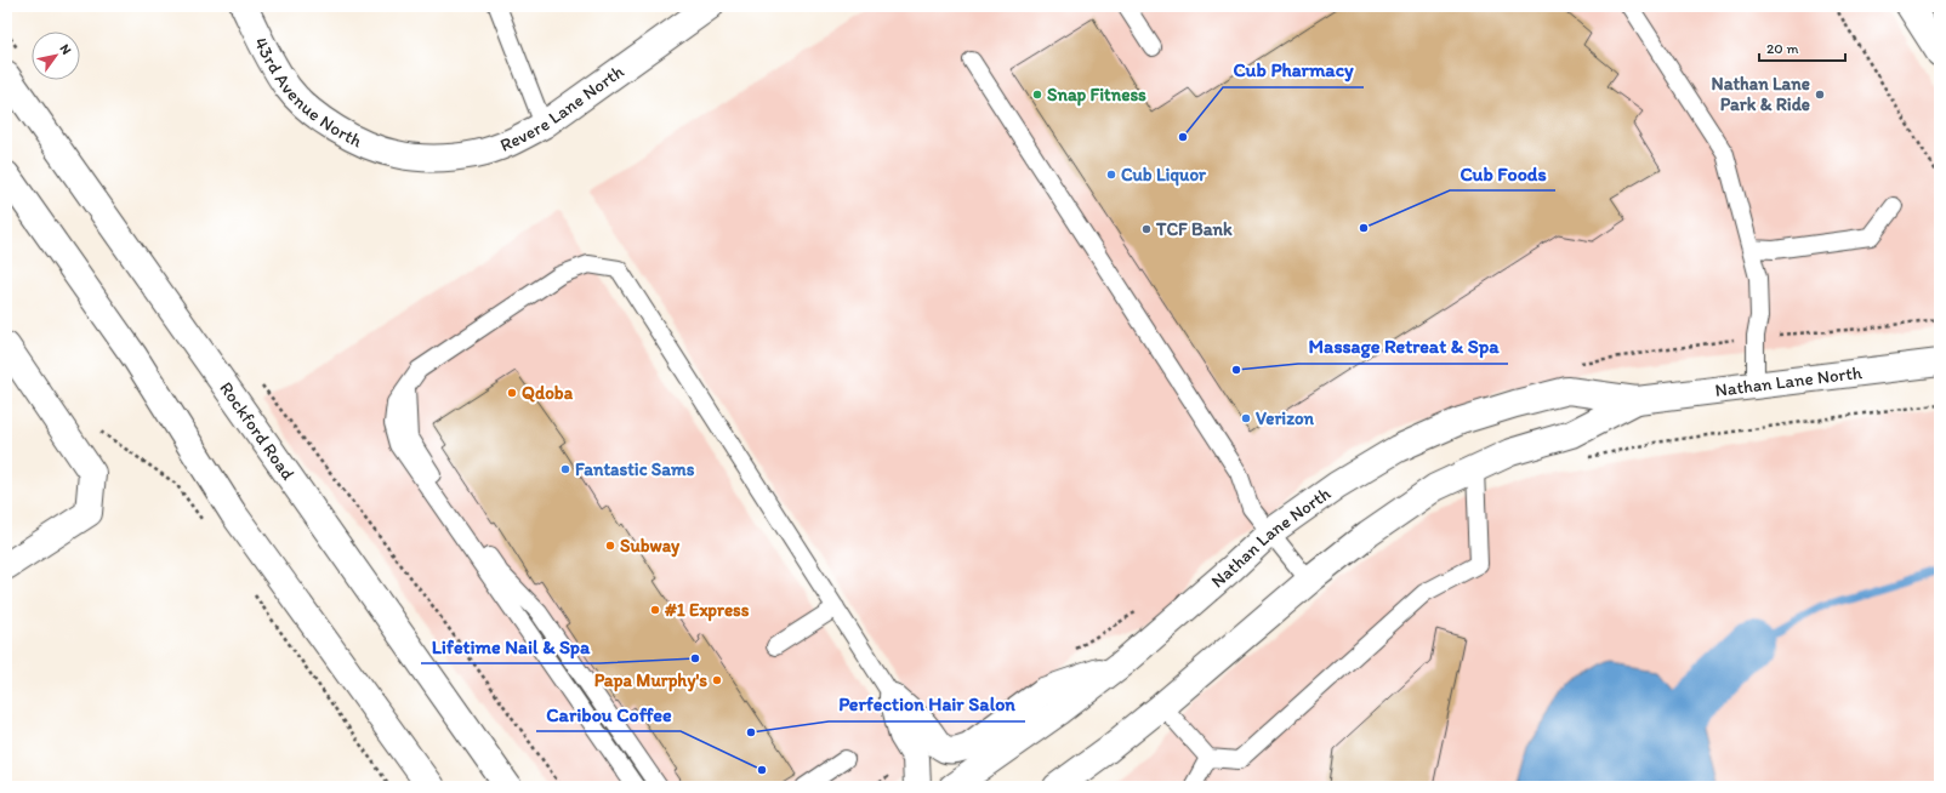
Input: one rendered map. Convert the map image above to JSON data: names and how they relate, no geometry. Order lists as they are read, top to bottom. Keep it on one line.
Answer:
{"streets":{"street":["43rd Avenue North","Revere Lane North","Nathan Lane North","Rockford Road"]},"crossings":[["43rd Avenue North","Revere Lane North"]],"places":["Snap Fitness","Nathan Lane Park & Ride","Cub Pharmacy","Cub Liquor","Cub Foods","TCF Bank","Massage Retreat & Spa","Qdoba","Verizon","Fantastic Sams","Subway","#1 Express","Lifetime Nail & Spa","Papa Murphy's","Perfection Hair Salon","Caribou Coffee"],"scale_bar":"20 m","north":"top right"}
